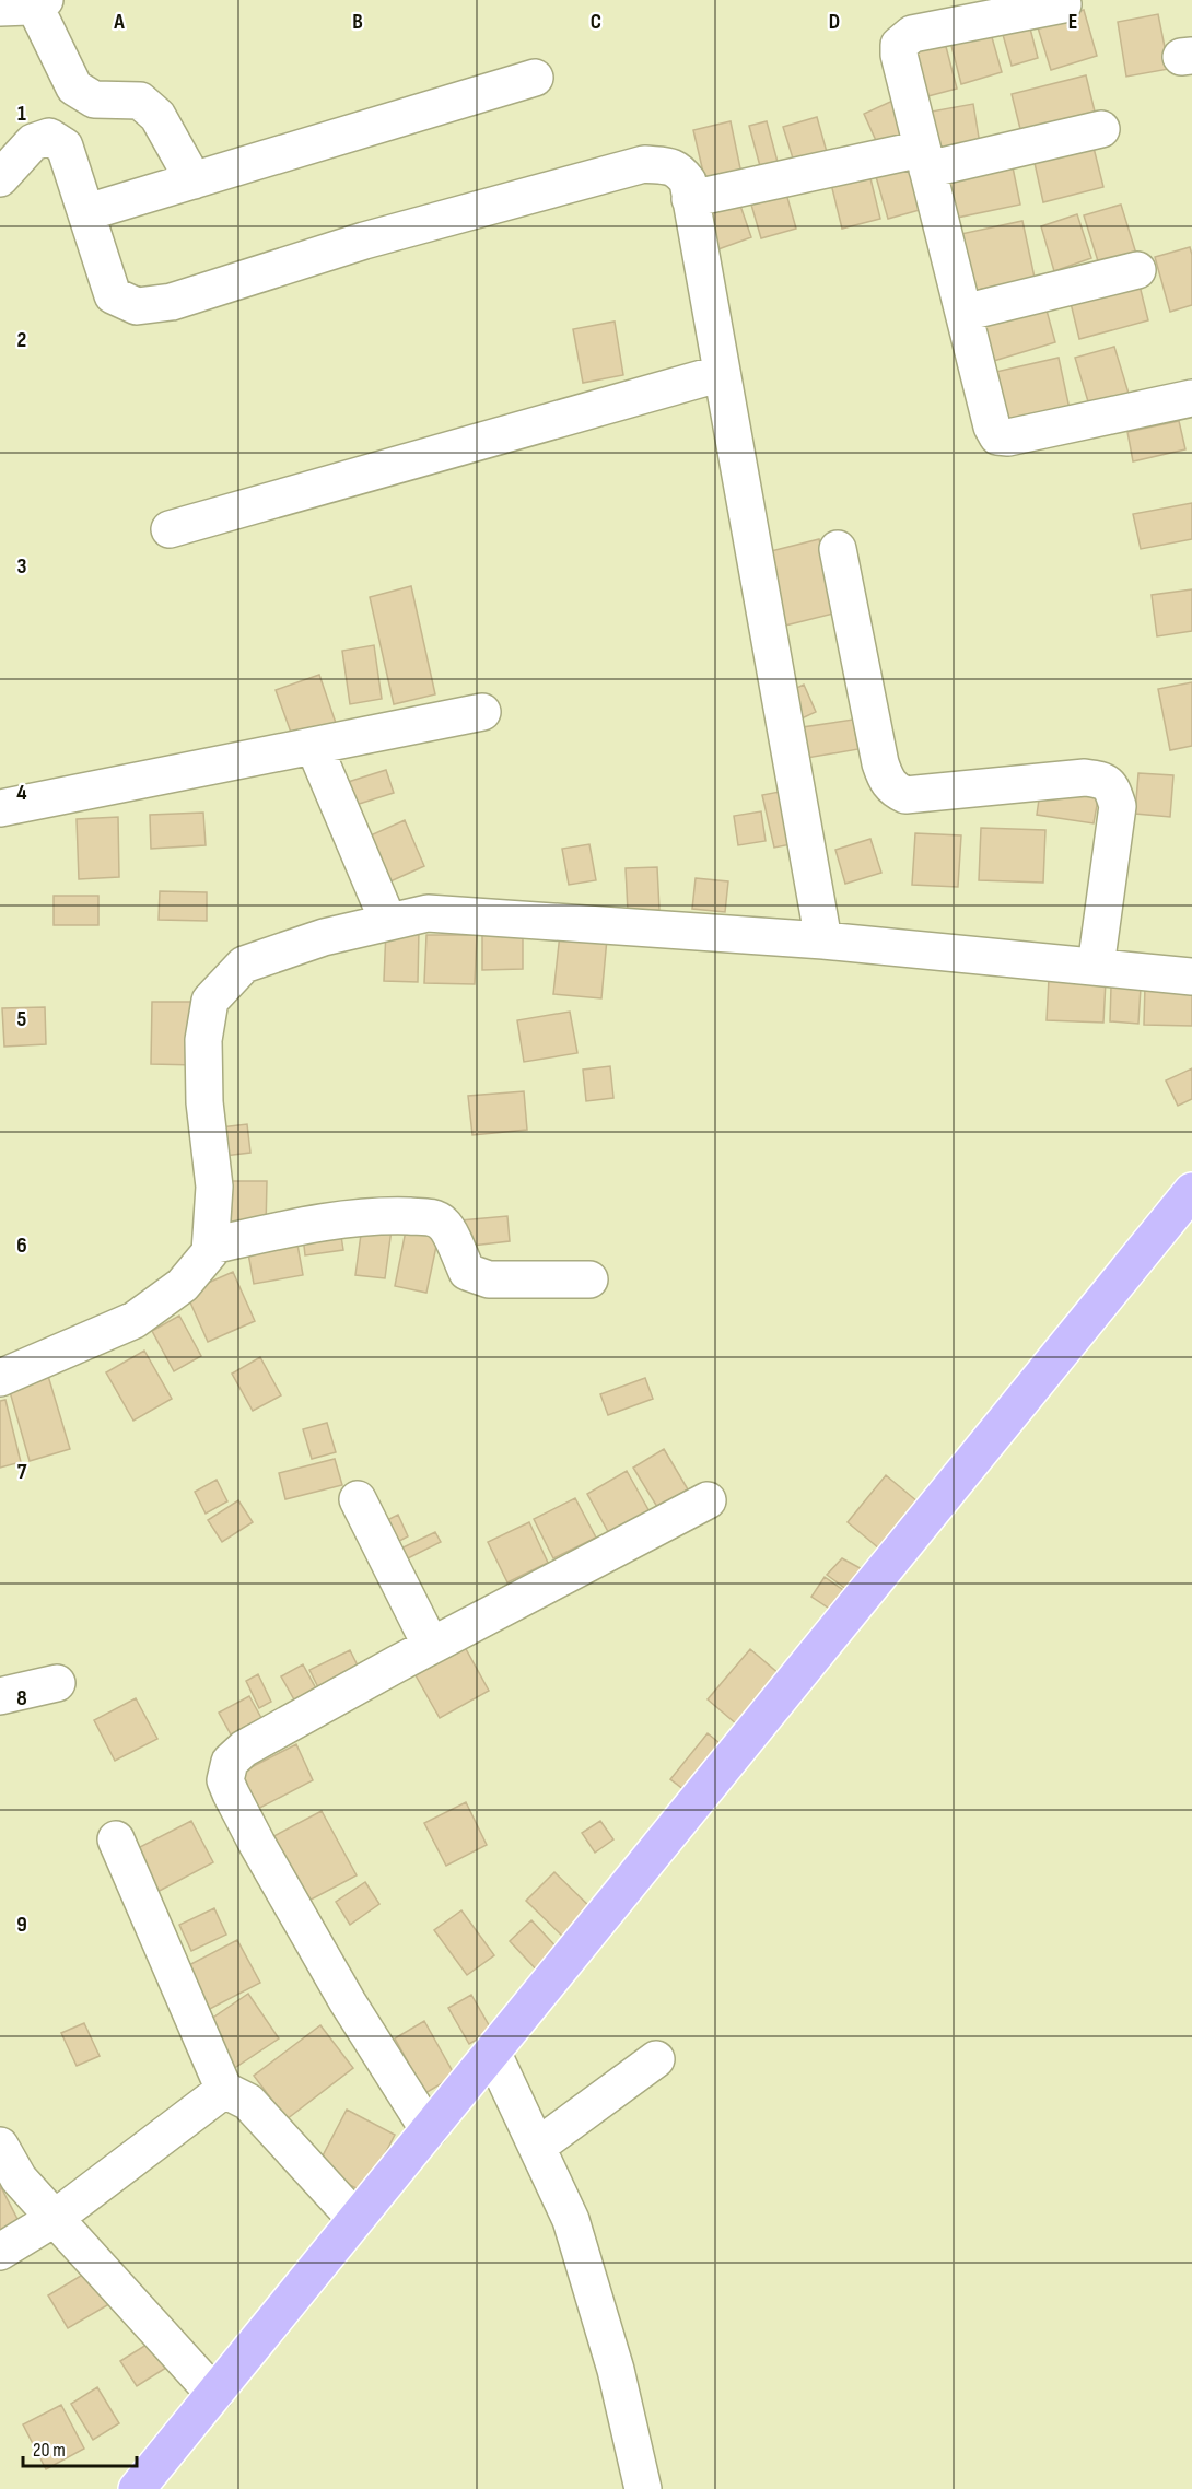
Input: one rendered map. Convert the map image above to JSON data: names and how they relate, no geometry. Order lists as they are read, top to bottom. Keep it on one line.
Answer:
{"scale_bar":"20 m","grid":{"columns":["A","B","C","D","E"],"rows":["1","2","3","4","5","6","7","8","9"]}}
